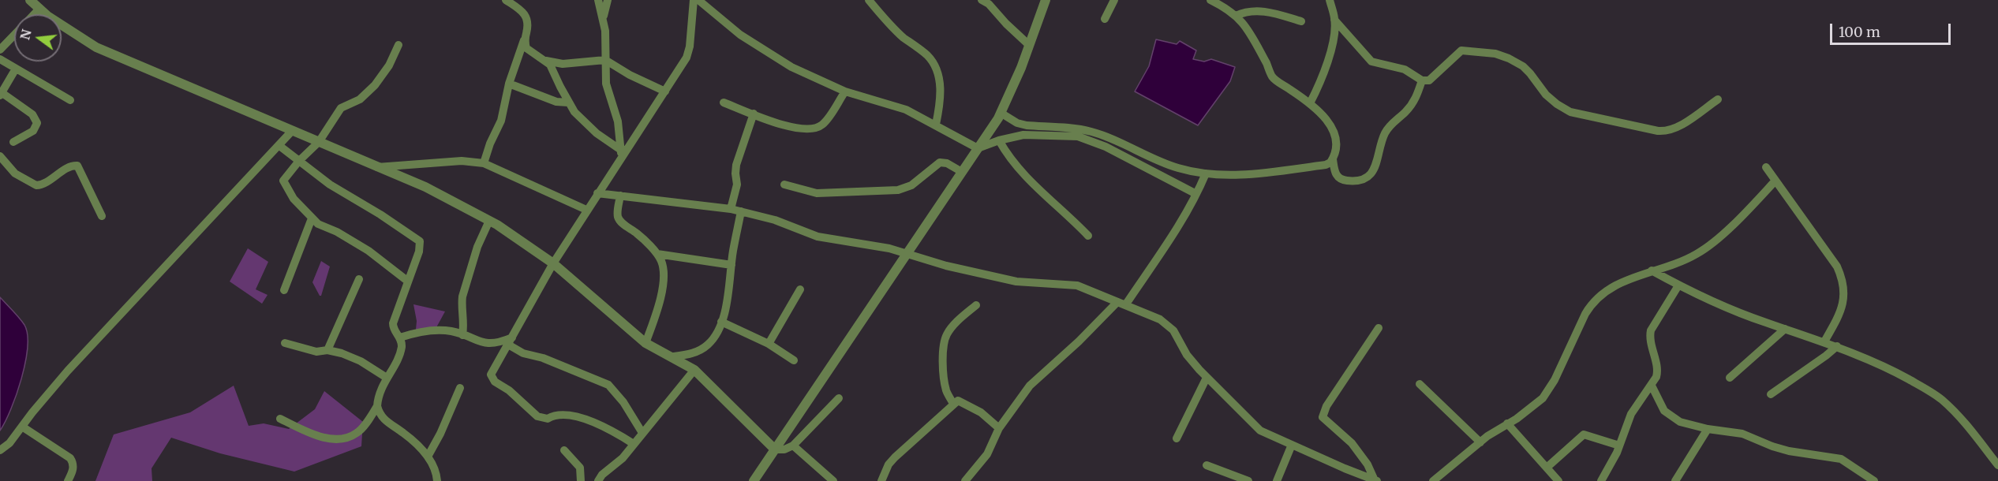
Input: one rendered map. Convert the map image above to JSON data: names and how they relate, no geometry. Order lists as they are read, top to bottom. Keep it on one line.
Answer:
{"scale_bar":"100 m","north":"left"}
